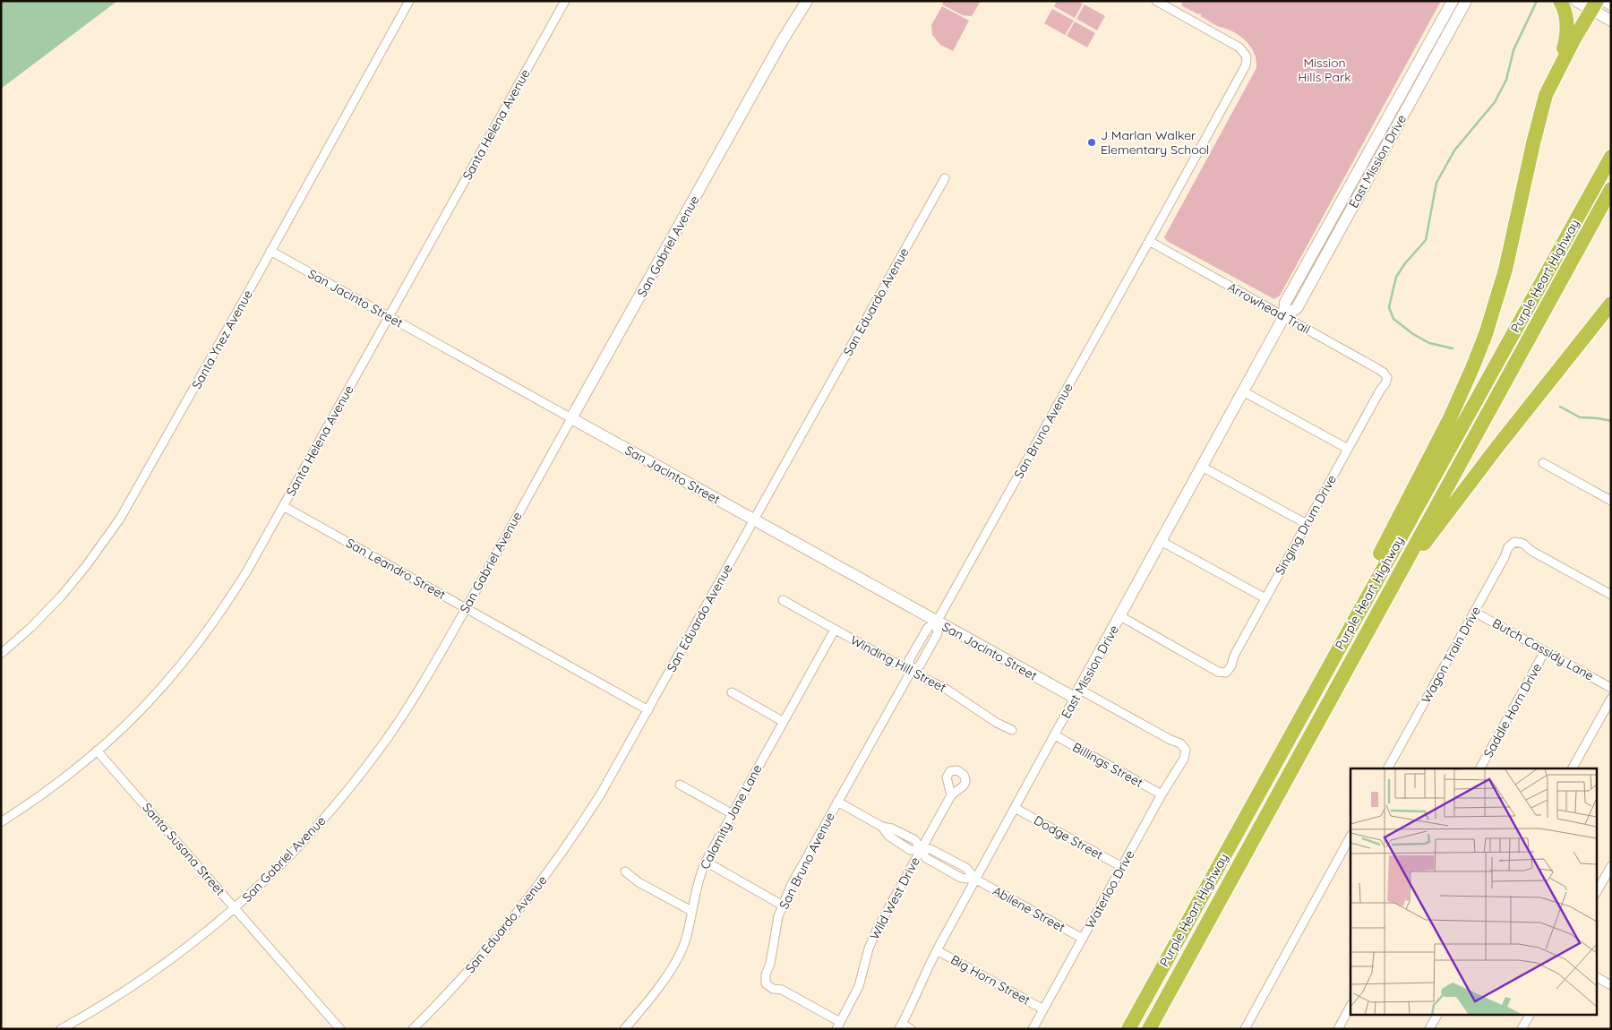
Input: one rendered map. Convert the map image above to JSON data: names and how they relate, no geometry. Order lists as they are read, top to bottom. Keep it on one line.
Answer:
{"streets":{"highway":["Purple Heart Highway"],"street":["Santa Helena Avenue","East Mission Drive","San Gabriel Avenue","San Jacinto Street","San Eduardo Avenue","Arrowhead Trail","Santa Ynez Avenue","San Bruno Avenue","Singing Drum Drive","San Leandro Street","Butch Cassidy Lane","Wagon Train Drive","Winding Hill Street","Saddle Horn Drive","Billings Street","Calamity Jane Lane","Dodge Street","Santa Susana Street","Waterloo Drive","Wild West Drive","Abilene Street","Big Horn Street"]},"crossings":[["Santa Helena Avenue","San Jacinto Street"],["Santa Helena Avenue","San Leandro Street"],["Santa Helena Avenue","Santa Susana Street"],["East Mission Drive","San Jacinto Street"],["East Mission Drive","Arrowhead Trail"],["East Mission Drive","Singing Drum Drive"],["East Mission Drive","Billings Street"],["East Mission Drive","Dodge Street"],["East Mission Drive","Abilene Street"],["East Mission Drive","Big Horn Street"],["San Gabriel Avenue","San Jacinto Street"],["San Gabriel Avenue","San Leandro Street"],["San Gabriel Avenue","Santa Susana Street"],["San Jacinto Street","San Eduardo Avenue"],["San Jacinto Street","Santa Ynez Avenue"],["San Jacinto Street","San Bruno Avenue"],["San Jacinto Street","Waterloo Drive"],["San Eduardo Avenue","San Leandro Street"],["Arrowhead Trail","San Bruno Avenue"],["Arrowhead Trail","Singing Drum Drive"],["San Bruno Avenue","Winding Hill Street"],["San Bruno Avenue","Wild West Drive"],["San Bruno Avenue","Abilene Street"],["Butch Cassidy Lane","Wagon Train Drive"],["Butch Cassidy Lane","Saddle Horn Drive"],["Winding Hill Street","Calamity Jane Lane"],["Billings Street","Waterloo Drive"],["Dodge Street","Waterloo Drive"],["Waterloo Drive","Abilene Street"],["Waterloo Drive","Big Horn Street"],["Wild West Drive","Abilene Street"]],"parks":["Mission Hills Park"],"places":["J Marlan Walker Elementary School"]}
